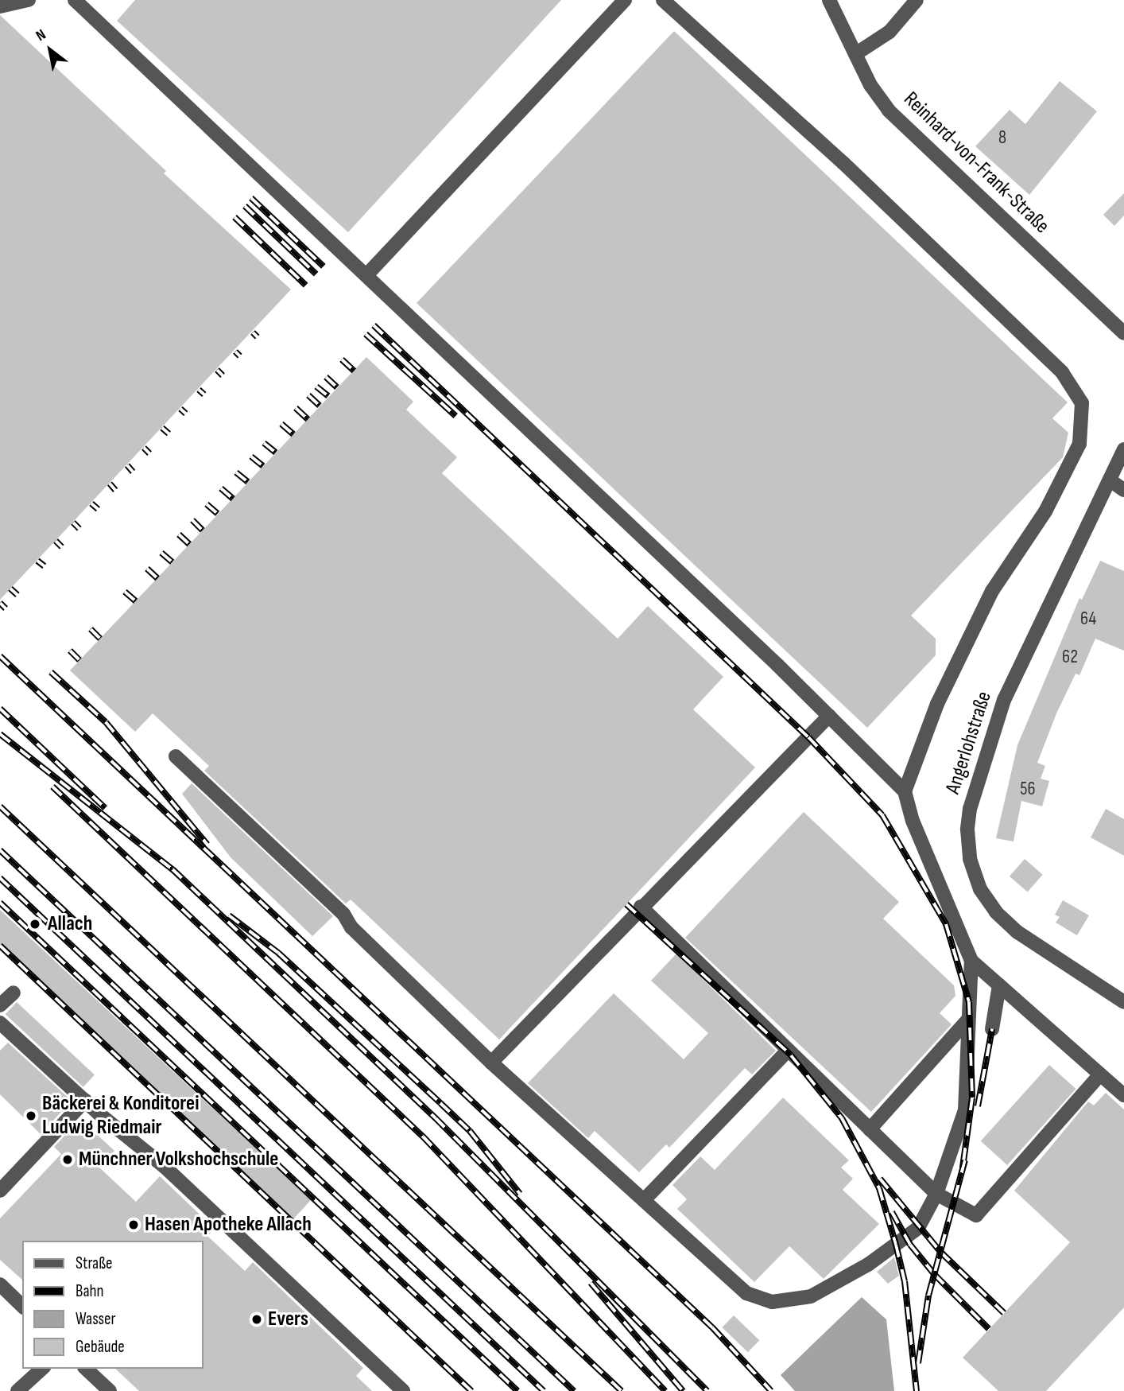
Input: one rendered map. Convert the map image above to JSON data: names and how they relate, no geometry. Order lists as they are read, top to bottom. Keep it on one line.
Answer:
{"streets":{"street":["Reinhard-von-Frank-Straße","Angerlohstraße"]},"places":["Allach","Bäckerei & Konditorei Ludwig Riedmair","Münchner Volkshochschule","Hasen Apotheke Allach","Evers"],"house_numbers":["8","64","62","56"],"legend":["Straße","Bahn","Wasser","Gebäude"],"north":"top left"}
